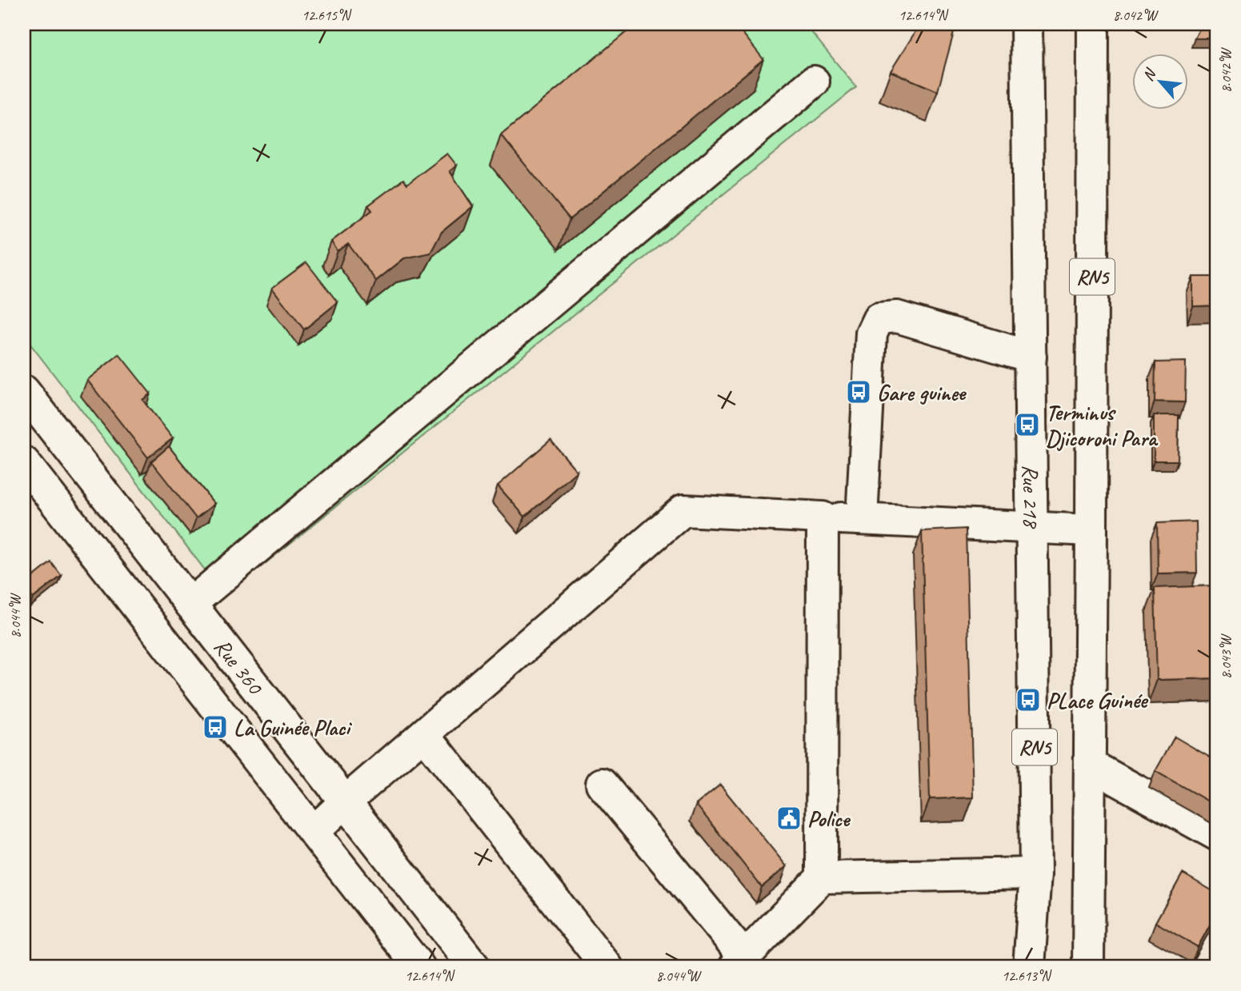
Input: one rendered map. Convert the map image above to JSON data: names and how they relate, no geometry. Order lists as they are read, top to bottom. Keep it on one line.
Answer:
{"streets":{"main road":["RN5","Rue 218","Rue 360"]},"places":{"bus stop":["Gare guinee","Terminus Djicoroni Para","PLace Guinée","La Guinée Placi"],"public building":["Police"]},"north":"top left","coordinates":["12.615°N","12.614°N","8.042°W","8.044°W","8.043°W","12.613°N"]}
